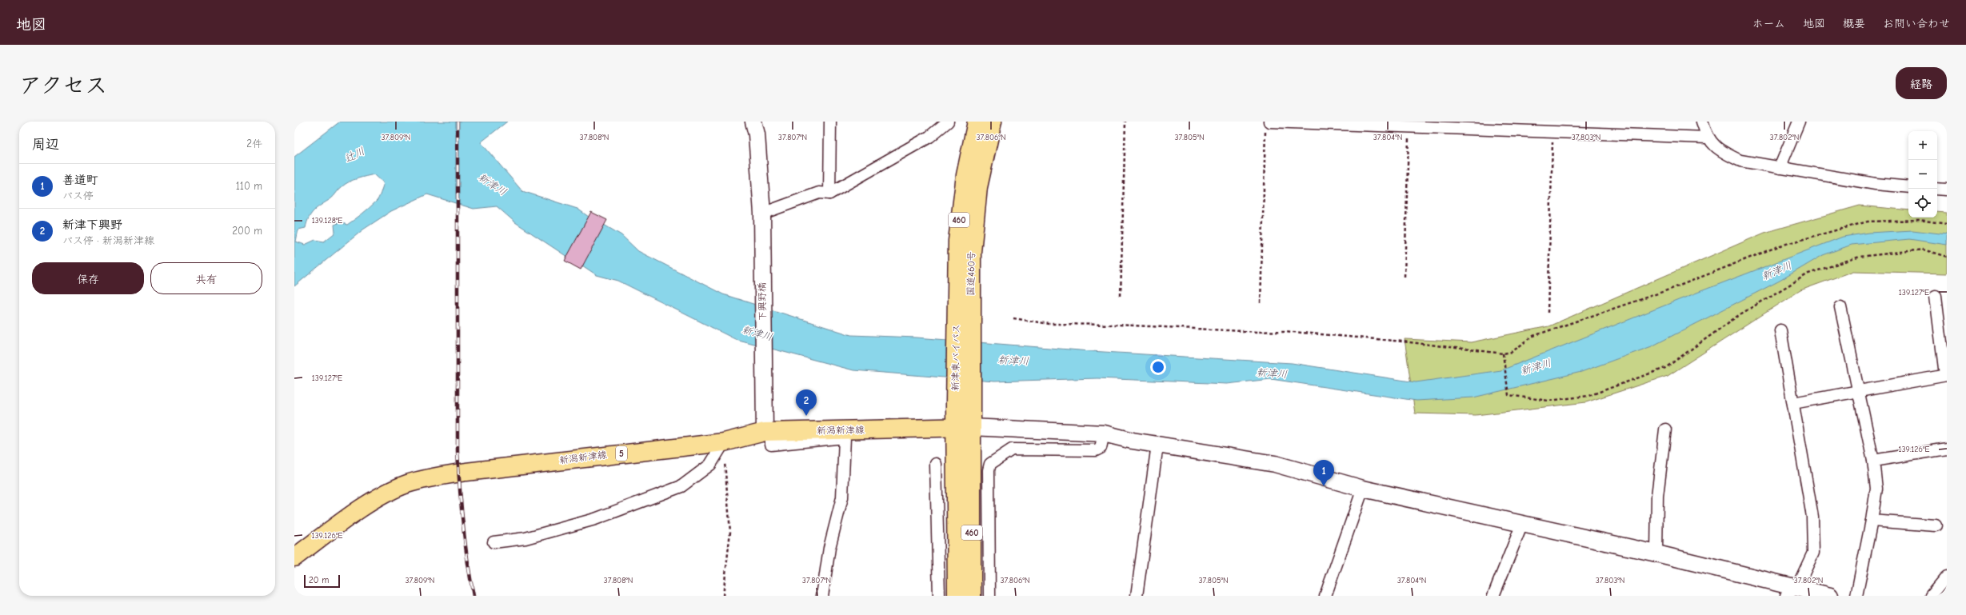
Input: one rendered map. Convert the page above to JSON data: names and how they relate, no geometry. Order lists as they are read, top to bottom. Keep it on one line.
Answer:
{"streets":{"main road":["460","国道460号","新津東バイパス","新潟新津線","5"],"street":["下興野橋"]},"crossings":[["460","国道460号"],["460","新潟新津線"],["国道460号","新津東バイパス"],["国道460号","新潟新津線"],["下興野橋","新潟新津線"]],"water":["辻川","新津川"],"scale_bar":"20 m","page":{"header":"地図","nav":["ホーム","地図","概要","お問い合わせ"],"title":"アクセス","buttons":["経路",["保存","共有"]],"heading":["周辺","2件"],"map_buttons":["+","−"],"list":[{"mark":"1","name":"善道町","note":"バス停","value":"110 m"},{"mark":"2","name":"新津下興野","note":"バス停 · 新潟新津線","value":"200 m"}],"pins":["2","1"],"scale":"20 m"},"coordinates":["37.809°N","37.808°N","37.807°N","37.806°N","37.805°N","37.804°N","37.803°N","37.802°N","139.128°E","139.127°E","139.126°E"]}
